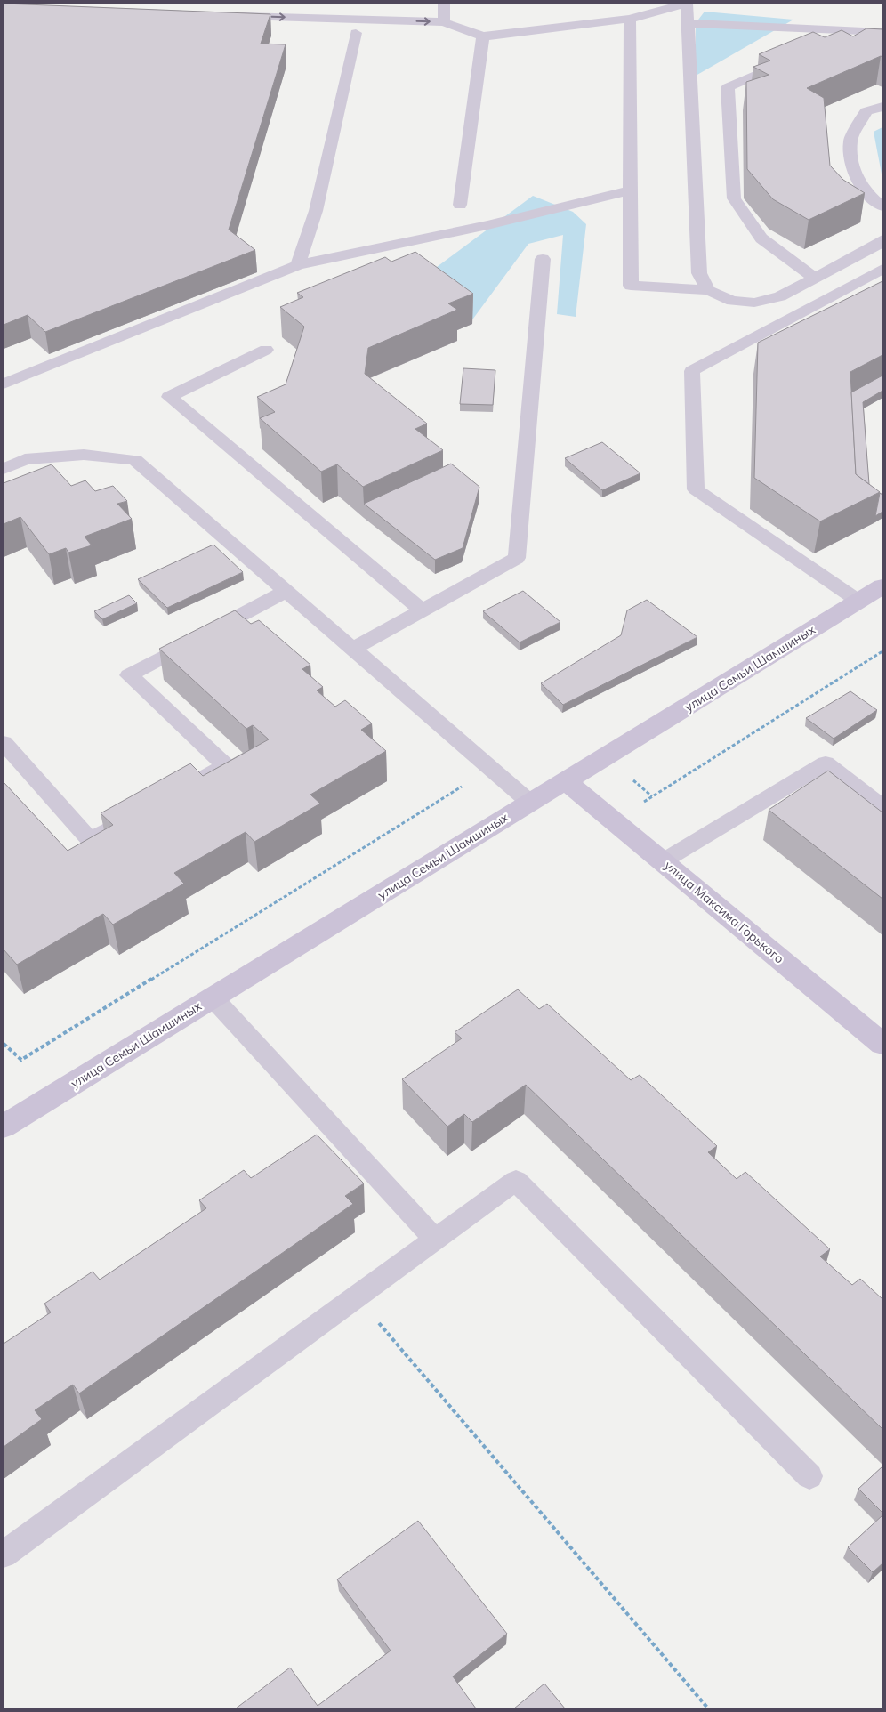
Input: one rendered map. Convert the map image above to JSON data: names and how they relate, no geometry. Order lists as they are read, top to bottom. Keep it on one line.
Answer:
{"streets":{"street":["улица Семьи Шамшиных","улица Максима Горького"]},"crossings":[["улица Семьи Шамшиных","улица Максима Горького"]]}
